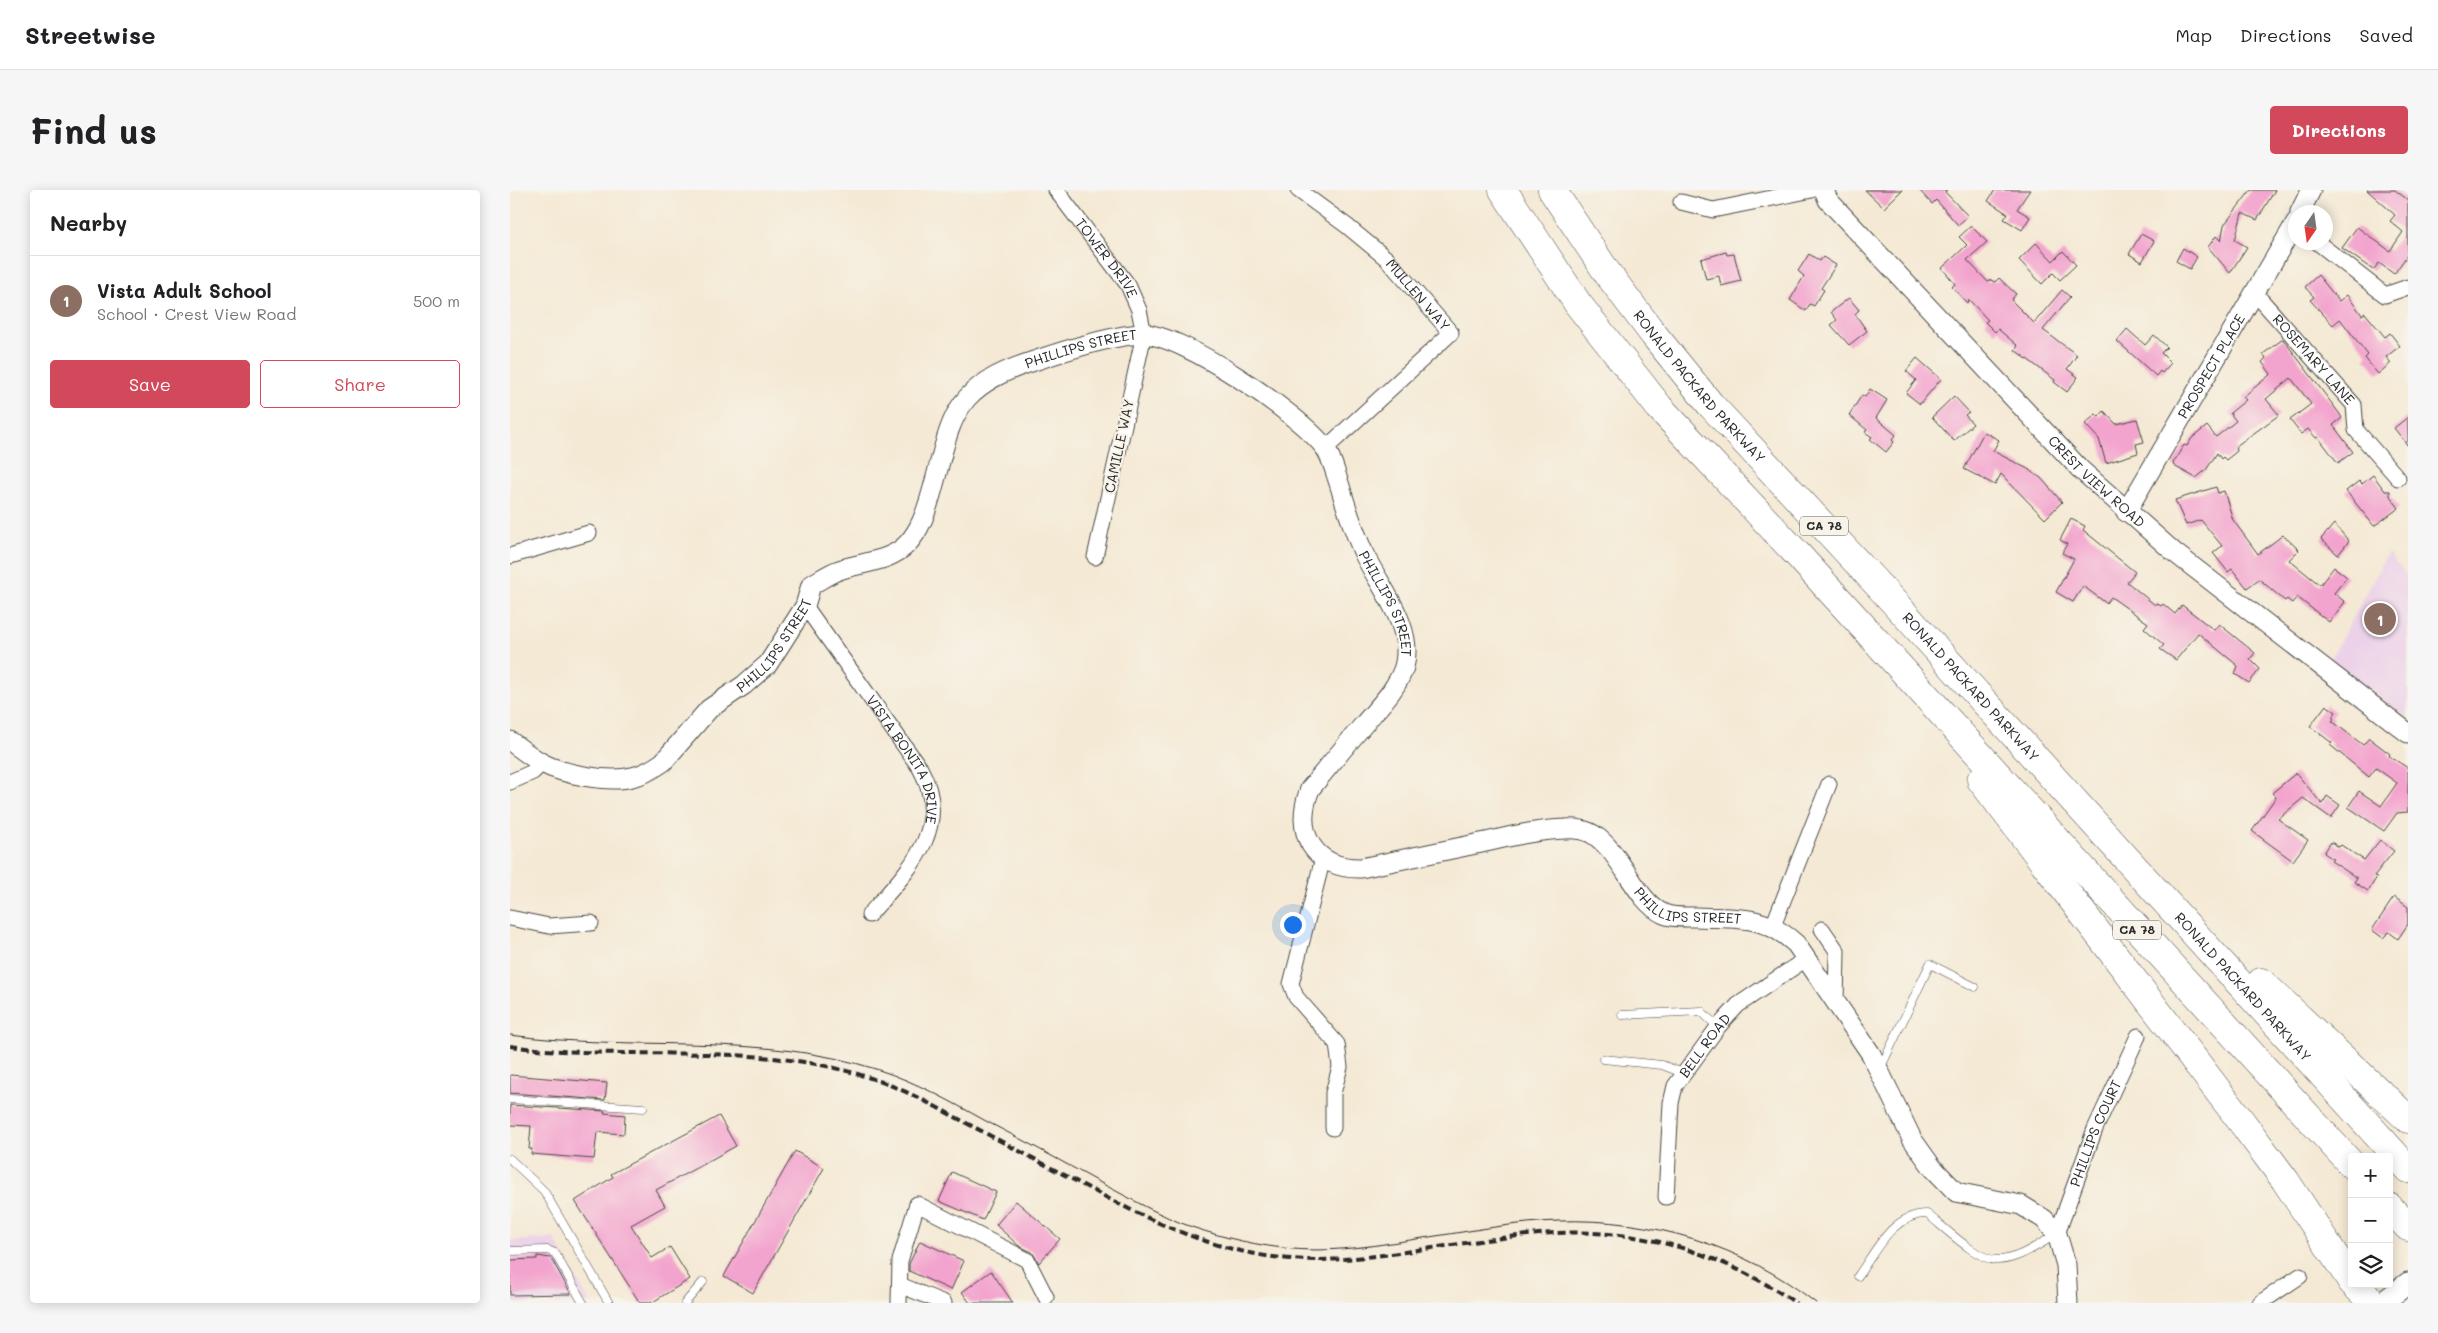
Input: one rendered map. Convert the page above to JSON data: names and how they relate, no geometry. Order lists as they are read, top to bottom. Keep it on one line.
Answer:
{"streets":{"highway":["RONALD PACKARD PARKWAY","CA 78"],"street":["TOWER DRIVE","MULLEN WAY","PHILLIPS STREET","ROSEMARY LANE","PROSPECT PLACE","CAMILLE WAY","CREST VIEW ROAD","VISTA BONITA DRIVE","BELL ROAD","PHILLIPS COURT"]},"crossings":[["TOWER DRIVE","PHILLIPS STREET"],["TOWER DRIVE","CAMILLE WAY"],["MULLEN WAY","PHILLIPS STREET"],["PHILLIPS STREET","CAMILLE WAY"],["PHILLIPS STREET","VISTA BONITA DRIVE"],["PHILLIPS STREET","BELL ROAD"],["PHILLIPS STREET","PHILLIPS COURT"],["ROSEMARY LANE","PROSPECT PLACE"],["PROSPECT PLACE","CREST VIEW ROAD"]],"north":"bottom","page":{"header":"Streetwise","nav":["Map","Directions","Saved"],"buttons":["Directions",["Save","Share"]],"title":"Find us","heading":"Nearby","list":[{"mark":"1","name":"Vista Adult School","note":"School · Crest View Road","value":"500 m"}],"pins":"1","map_buttons":["+","−"]}}
